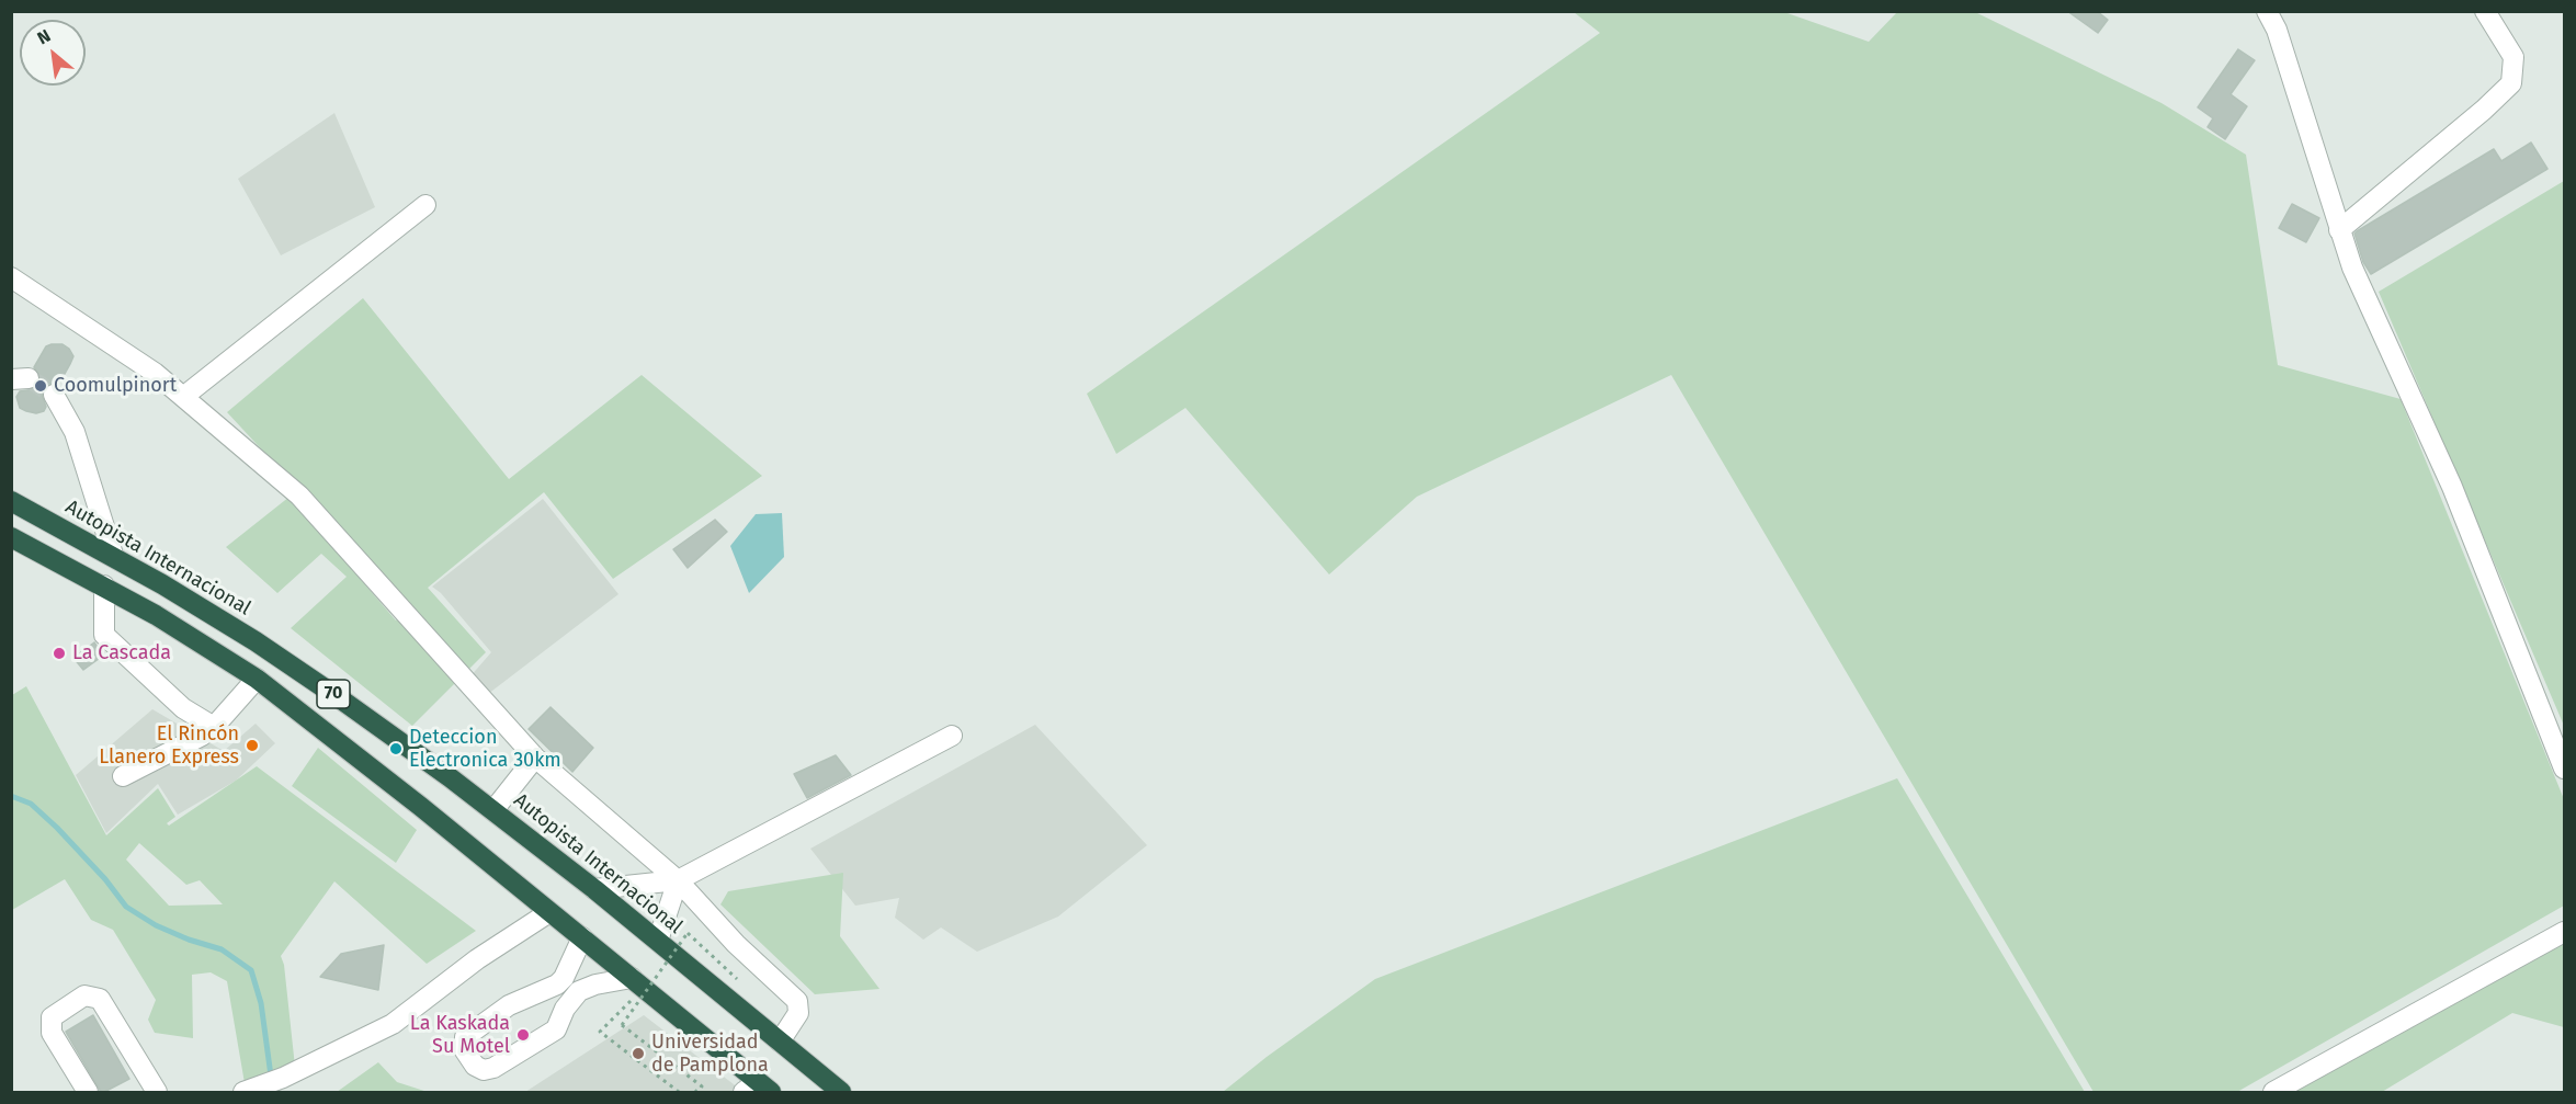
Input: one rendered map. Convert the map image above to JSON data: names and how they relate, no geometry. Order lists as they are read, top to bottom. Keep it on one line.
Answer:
{"streets":{"highway":["Autopista Internacional","70"]},"places":["Coomulpinort","La Cascada","El Rincón Llanero Express","Deteccion Electronica 30km","La Kaskada Su Motel","Universidad de Pamplona"],"north":"top left"}
